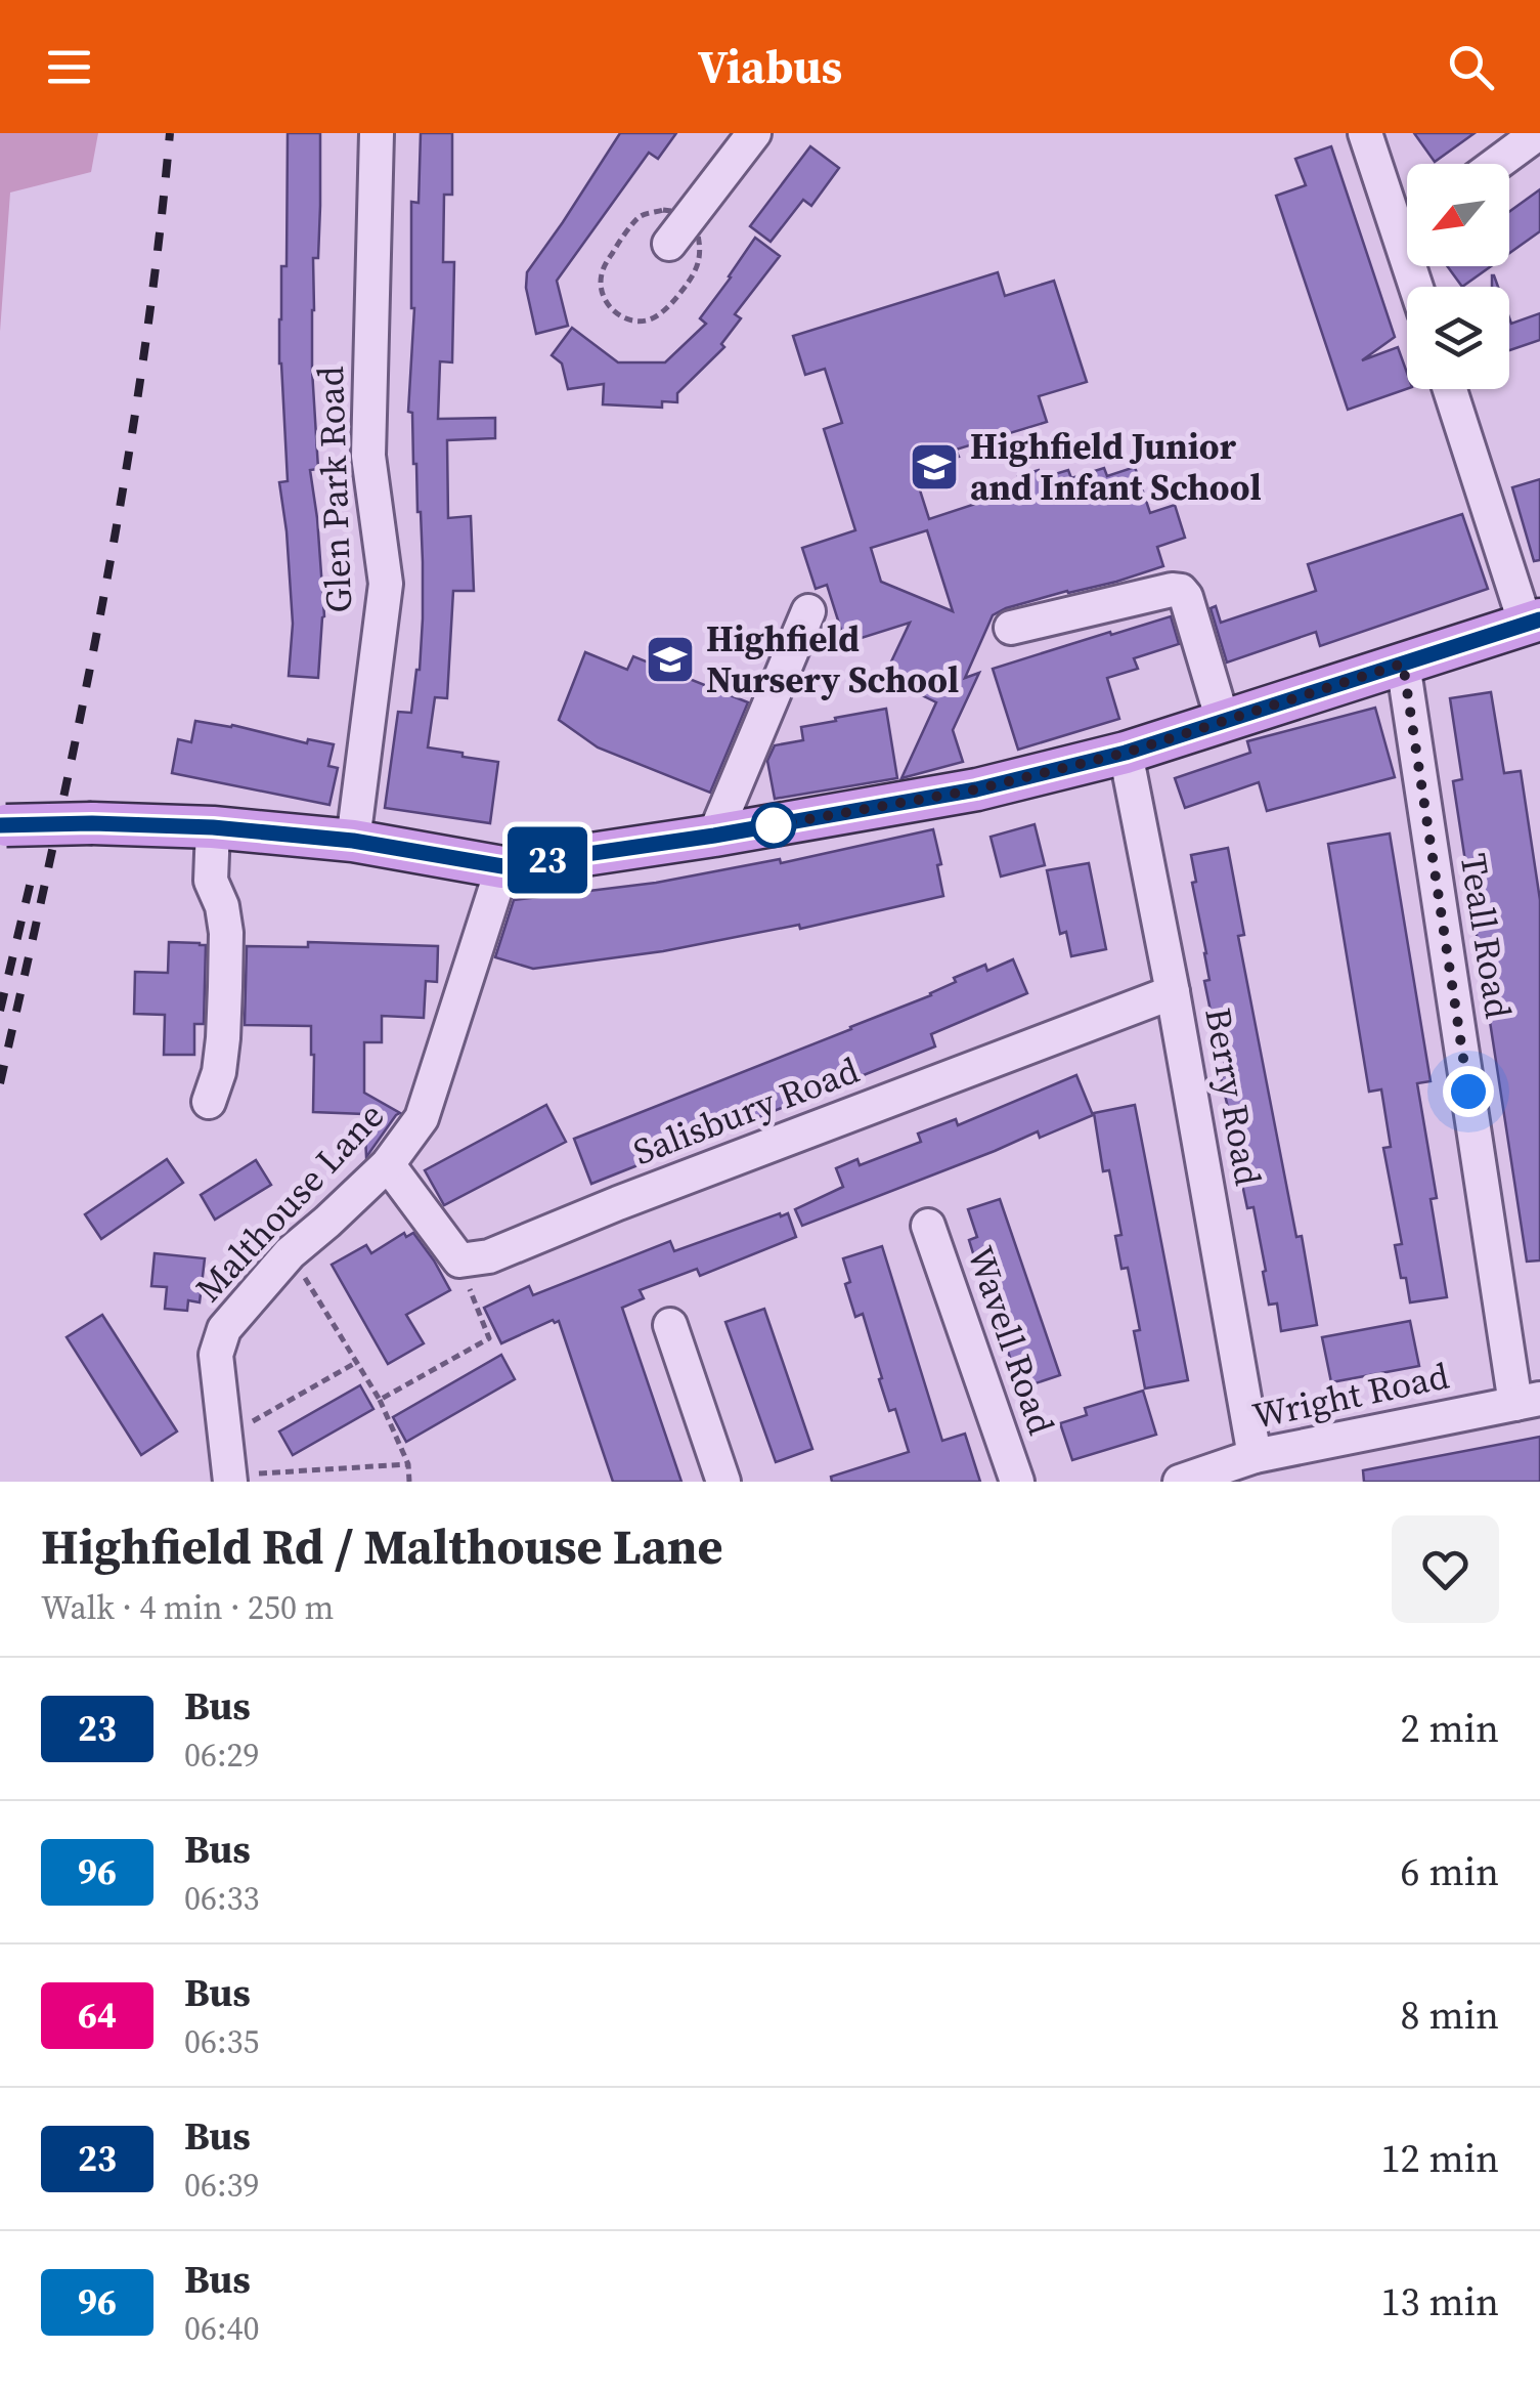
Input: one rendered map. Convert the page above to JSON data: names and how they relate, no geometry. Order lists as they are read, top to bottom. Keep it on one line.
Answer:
{"streets":{"street":["Glen Park Road","Teall Road","Berry Road","Salisbury Road","Malthouse Lane","Wavell Road","Wright Road"]},"crossings":[["Teall Road","Wright Road"],["Berry Road","Salisbury Road"],["Berry Road","Wright Road"]],"places":{"school or university":["Highfield Junior and Infant School","Highfield Nursery School"]},"lines":["bus line 23"],"north":"bottom left","page":{"header":"Viabus","on_map":"23","heading":["Highfield Rd / Malthouse Lane","Walk · 4 min · 250 m"],"list":[{"mark":"23","name":"Bus","note":"06:29","value":"2 min"},{"mark":"96","name":"Bus","note":"06:33","value":"6 min"},{"mark":"64","name":"Bus","note":"06:35","value":"8 min"},{"mark":"23","name":"Bus","note":"06:39","value":"12 min"},{"mark":"96","name":"Bus","note":"06:40","value":"13 min"}]}}
